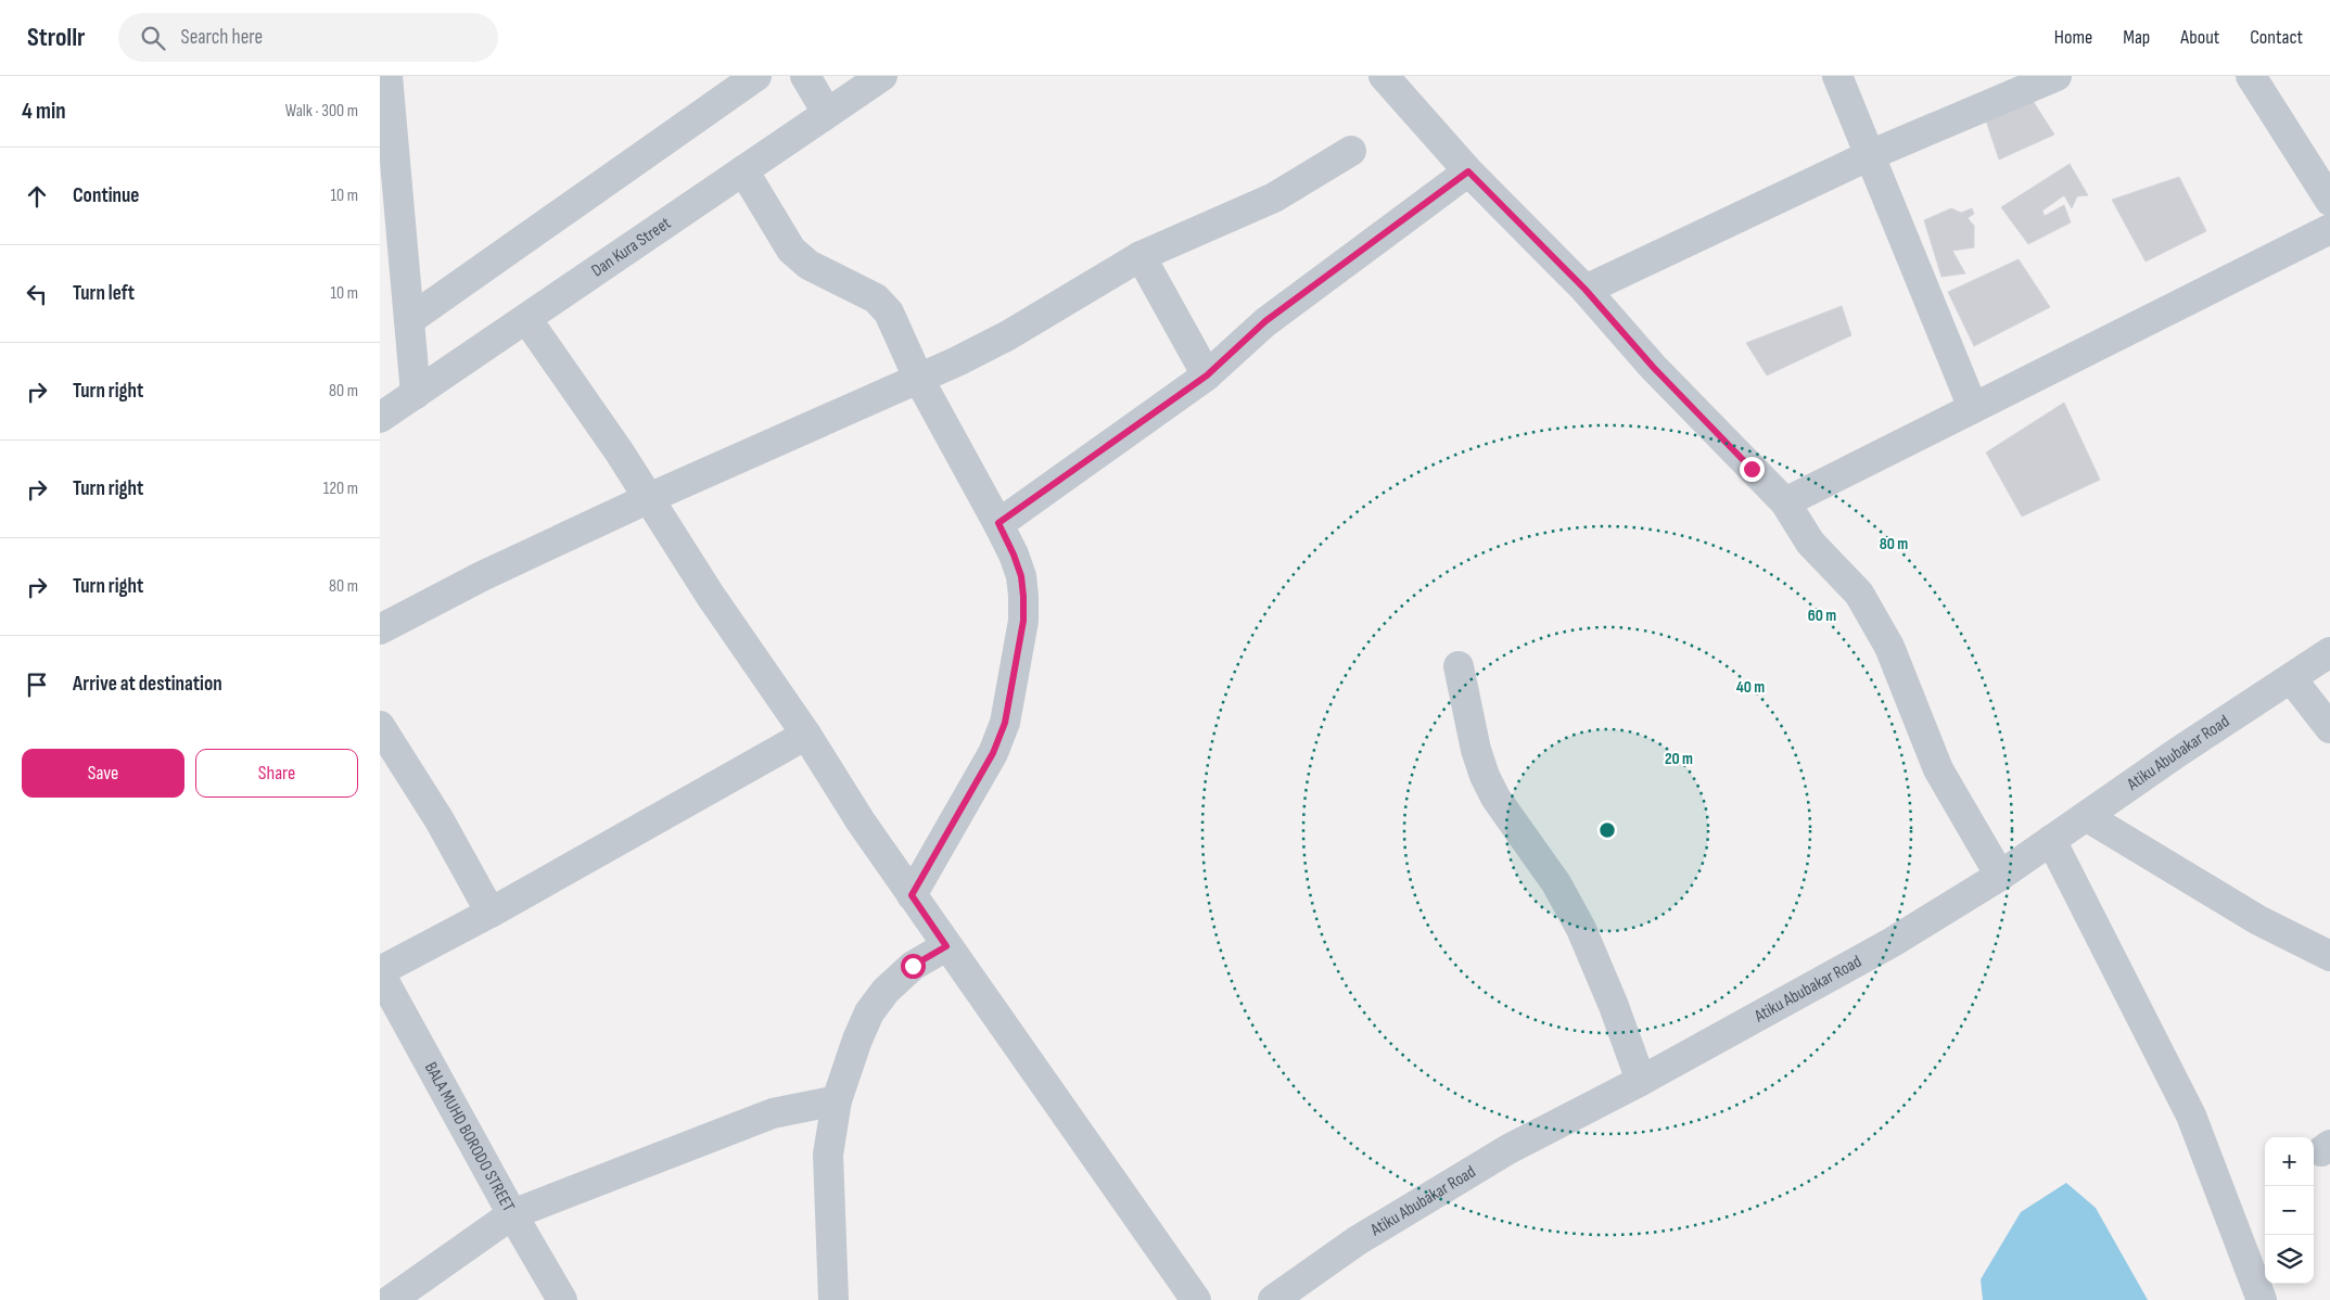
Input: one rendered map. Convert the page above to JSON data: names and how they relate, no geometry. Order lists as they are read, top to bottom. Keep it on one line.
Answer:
{"streets":{"street":["Dan Kura Street","Atiku Abubakar Road","BALA MUHD BORODO STREET"]},"page":{"header":"Strollr","search":"Search here","nav":["Home","Map","About","Contact"],"heading":["4 min","Walk · 300 m"],"list":[["Continue","10 m"],["Turn left","10 m"],["Turn right","80 m"],["Turn right","120 m"],["Turn right","80 m"],"Arrive at destination"],"buttons":["Save","Share"],"map_buttons":["+","−"]},"rings":["80 m","60 m","40 m","20 m"]}
